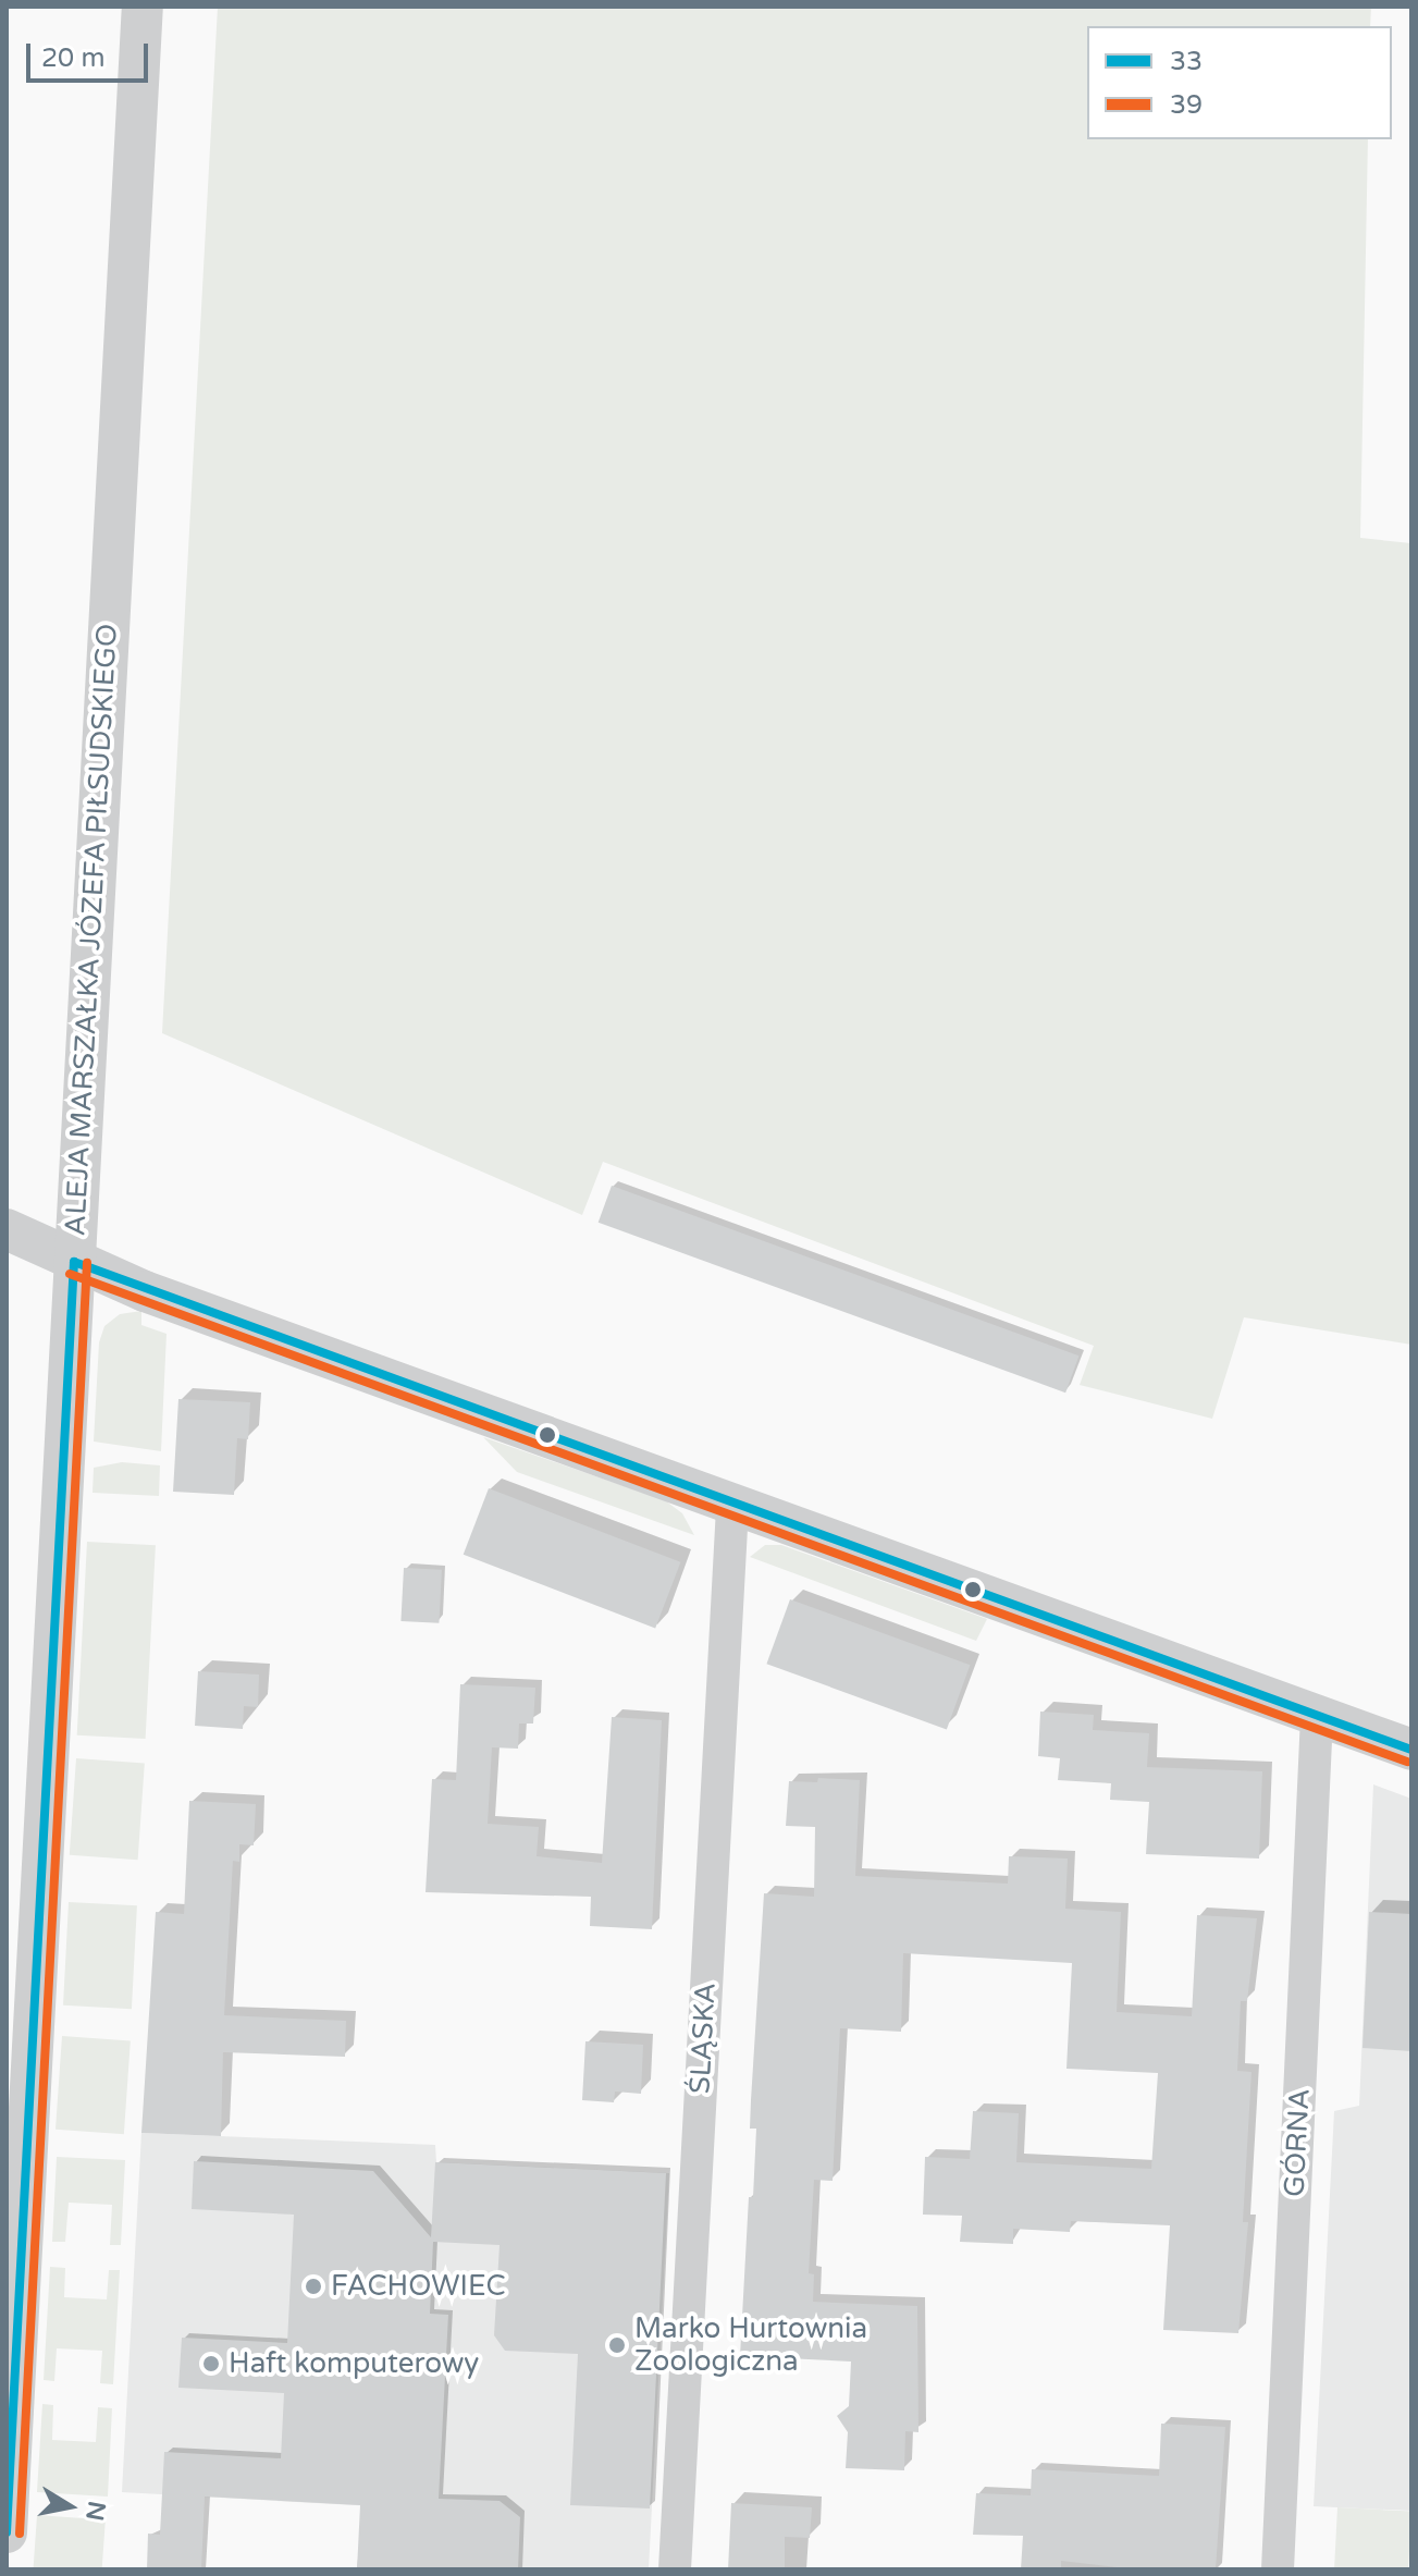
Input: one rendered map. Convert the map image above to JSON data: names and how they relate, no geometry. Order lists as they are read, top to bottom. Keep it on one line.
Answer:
{"streets":{"street":["ALEJA MARSZAŁKA JÓZEFA PIŁSUDSKIEGO","ŚLĄSKA","GÓRNA"]},"places":["FACHOWIEC","Marko Hurtownia Zoologiczna","Haft komputerowy"],"lines":["transit line 33","transit line 39"],"legend":["33","39"],"scale_bar":"20 m","north":"right"}
